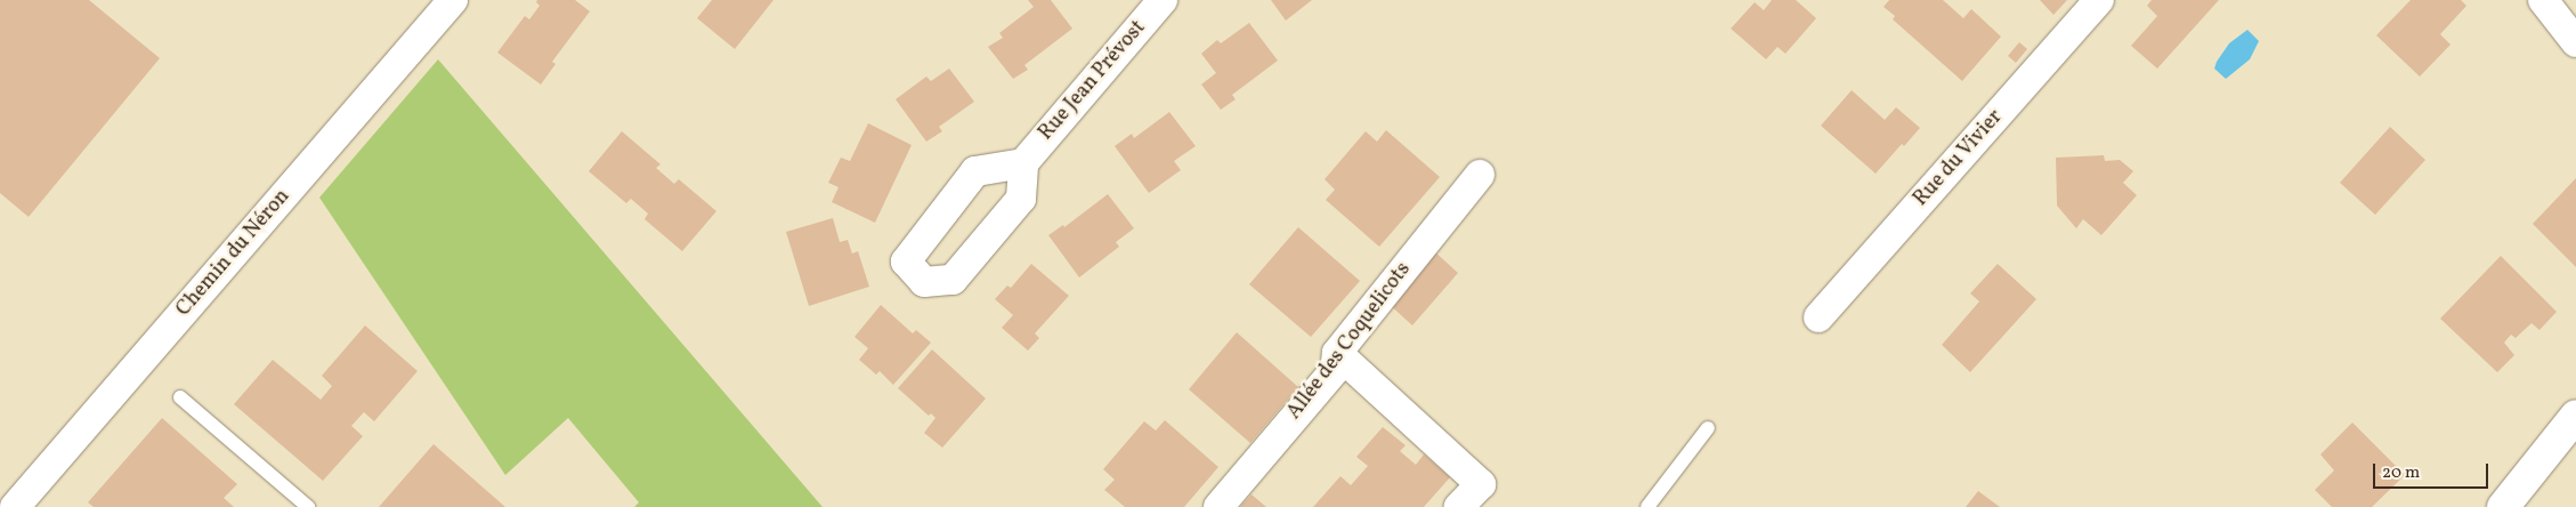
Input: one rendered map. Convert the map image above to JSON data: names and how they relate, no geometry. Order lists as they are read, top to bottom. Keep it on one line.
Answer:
{"streets":{"street":["Rue Jean Prévost","Rue du Vivier","Chemin du Néron","Allée des Coquelicots"]},"scale_bar":"20 m"}
